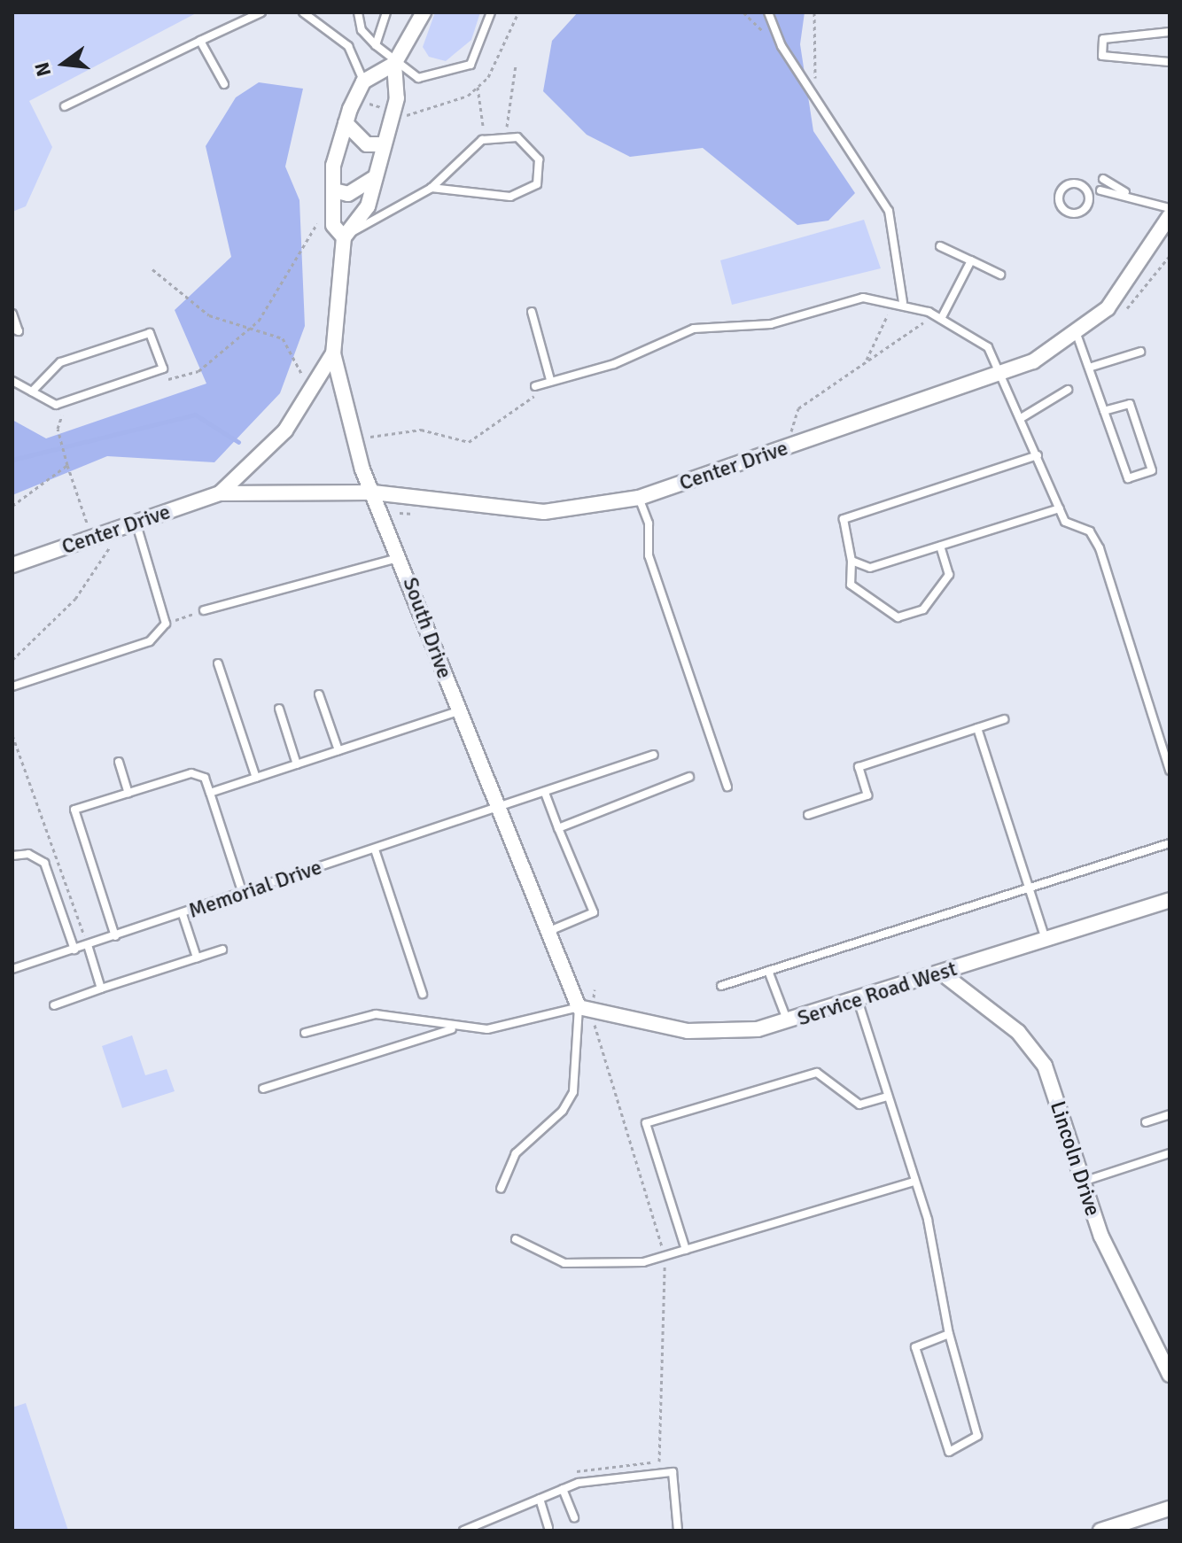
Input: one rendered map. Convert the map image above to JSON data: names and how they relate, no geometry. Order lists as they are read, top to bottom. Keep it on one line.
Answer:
{"streets":{"street":["Center Drive","South Drive","Service Road West","Lincoln Drive"],"lane":["Memorial Drive"]},"crossings":[["Center Drive","South Drive"],["South Drive","Memorial Drive"],["South Drive","Service Road West"],["Service Road West","Lincoln Drive"]],"north":"left"}
